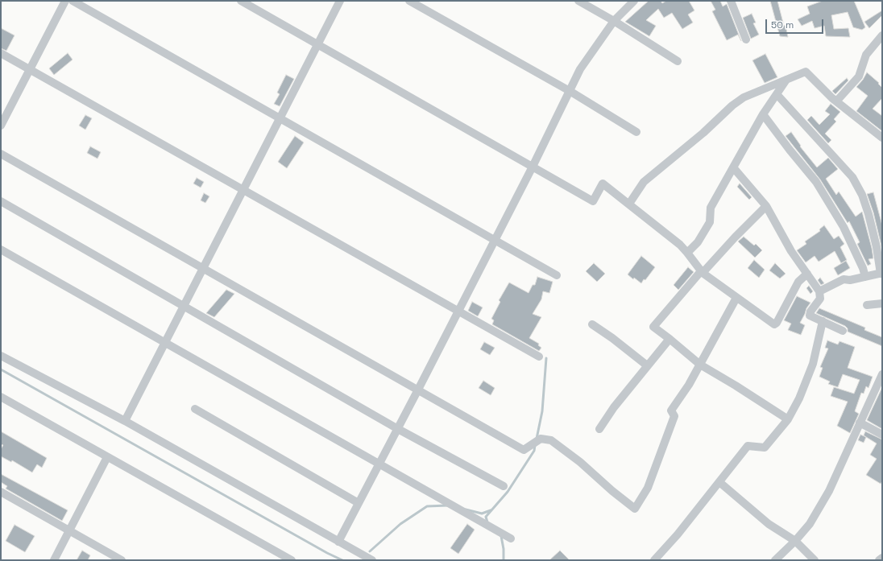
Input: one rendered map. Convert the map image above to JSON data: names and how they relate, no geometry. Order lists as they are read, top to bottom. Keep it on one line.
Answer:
{"scale_bar":"50 m"}
